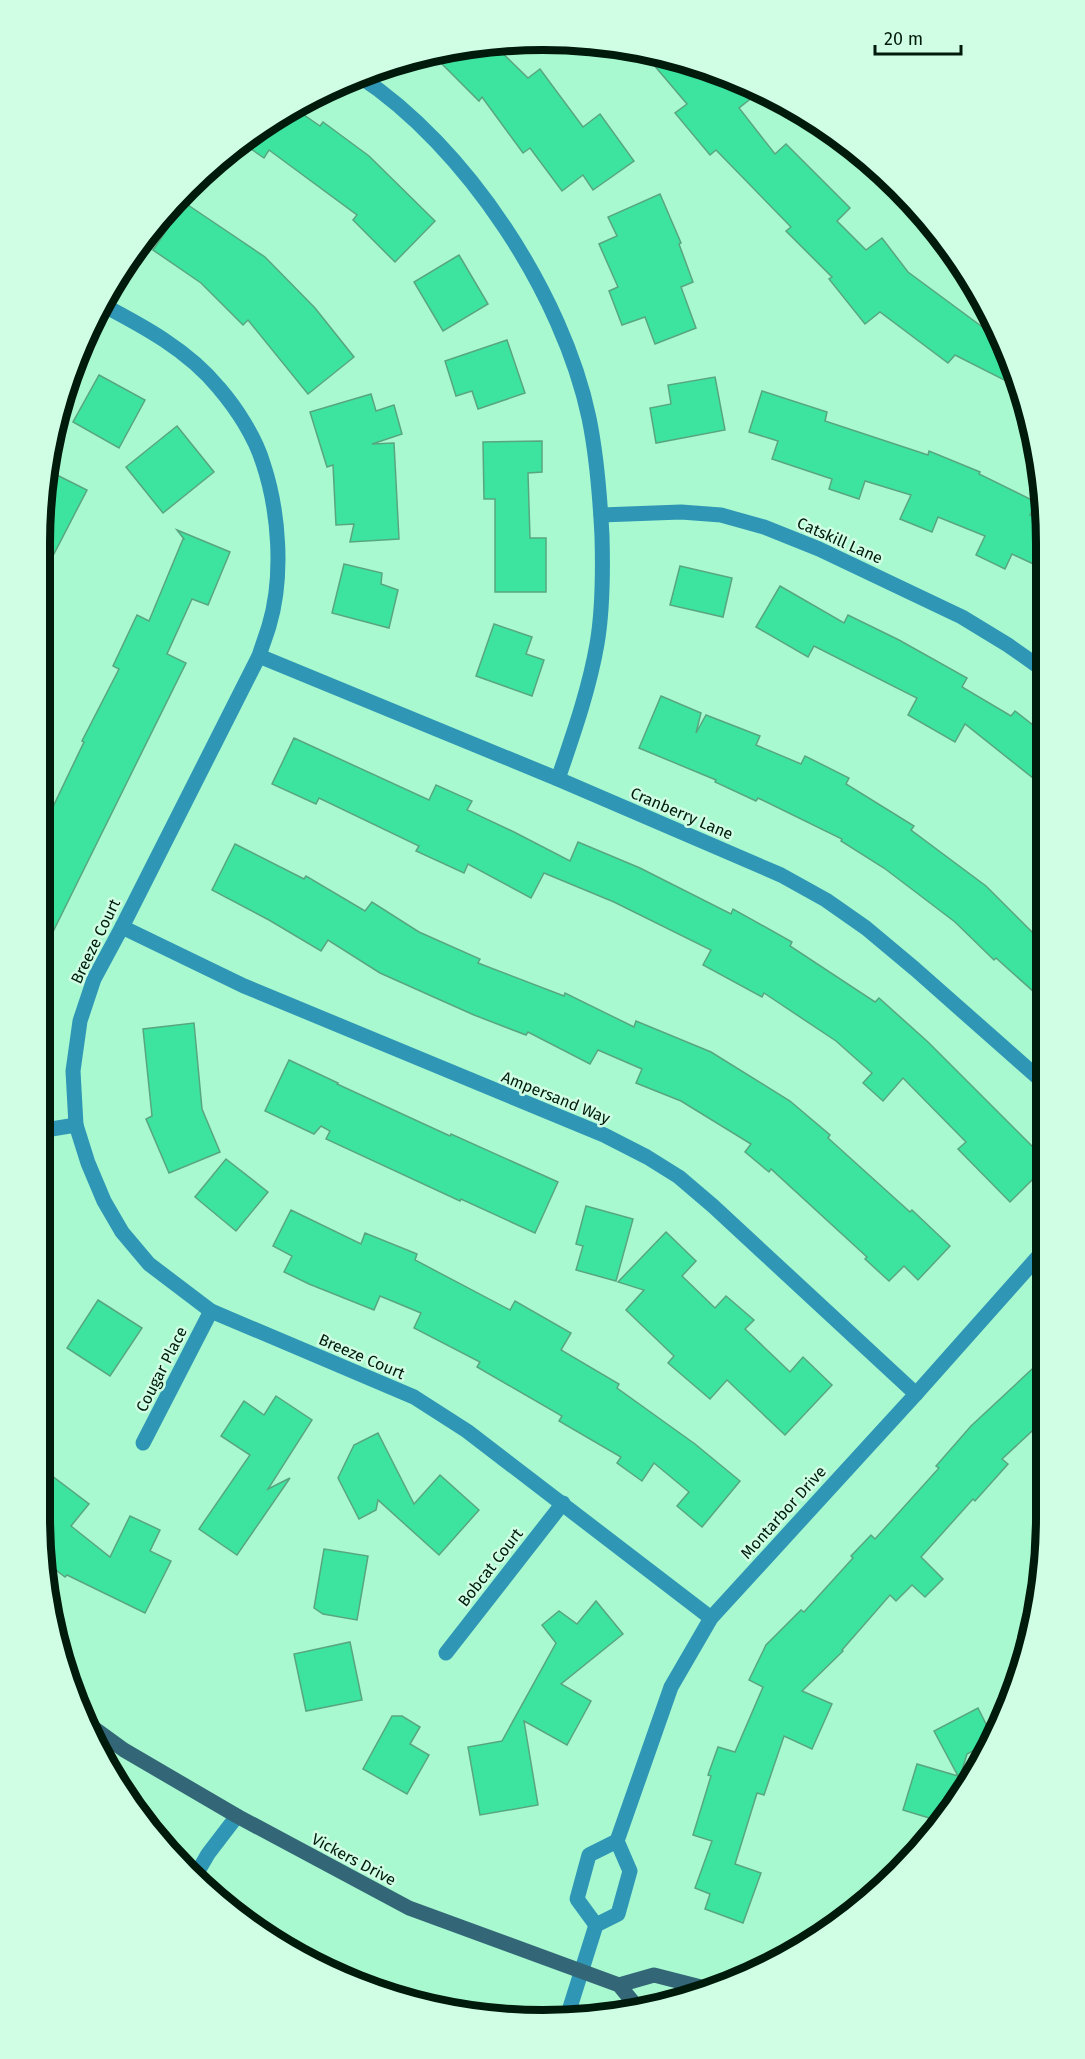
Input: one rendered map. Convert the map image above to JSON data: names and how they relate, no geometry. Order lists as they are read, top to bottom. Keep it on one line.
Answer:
{"streets":{"main road":["Vickers Drive"],"street":["Catskill Lane","Cranberry Lane","Breeze Court","Ampersand Way","Cougar Place","Montarbor Drive","Bobcat Court"]},"crossings":[["Cranberry Lane","Breeze Court"],["Breeze Court","Ampersand Way"],["Breeze Court","Cougar Place"],["Breeze Court","Montarbor Drive"],["Breeze Court","Bobcat Court"],["Ampersand Way","Montarbor Drive"]],"scale_bar":"20 m"}
